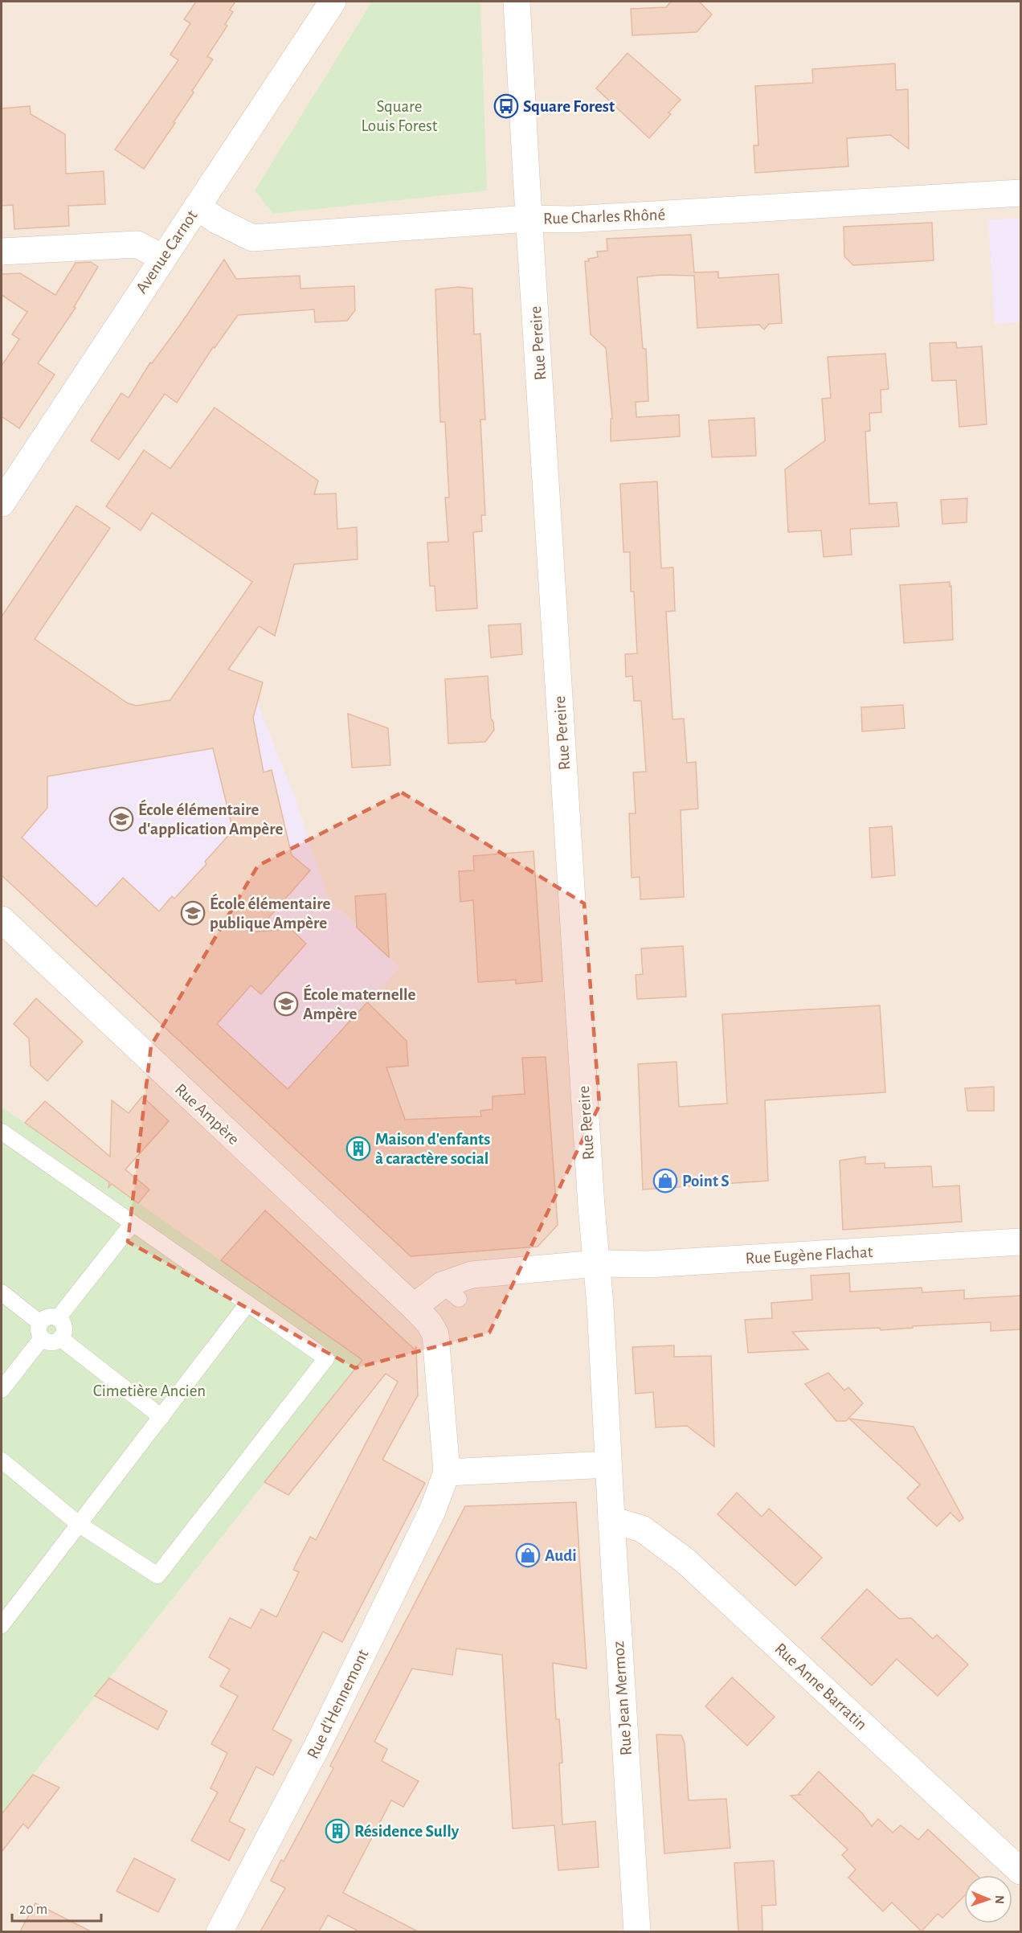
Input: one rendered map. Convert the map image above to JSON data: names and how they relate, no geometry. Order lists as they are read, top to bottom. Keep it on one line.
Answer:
{"streets":{"street":["Rue Charles Rhôné","Avenue Carnot","Rue Pereire","Rue Ampère","Rue Eugène Flachat","Rue Anne Barratin","Rue Jean Mermoz","Rue d'Hennemont"]},"crossings":[["Rue Charles Rhôné","Avenue Carnot"],["Rue Charles Rhôné","Rue Pereire"],["Rue Pereire","Rue Eugène Flachat"],["Rue Pereire","Rue Jean Mermoz"],["Rue Ampère","Rue Eugène Flachat"],["Rue Ampère","Rue d'Hennemont"],["Rue Anne Barratin","Rue Jean Mermoz"]],"parks":["Square Louis Forest","Cimetière Ancien"],"places":{"bus stop":["Square Forest"],"school or university":["École élémentaire d'application Ampère","École élémentaire publique Ampère","École maternelle Ampère"],"building":["Maison d'enfants à caractère social","Résidence Sully"],"shop":["Point S","Audi"]},"scale_bar":"20 m","north":"right"}
